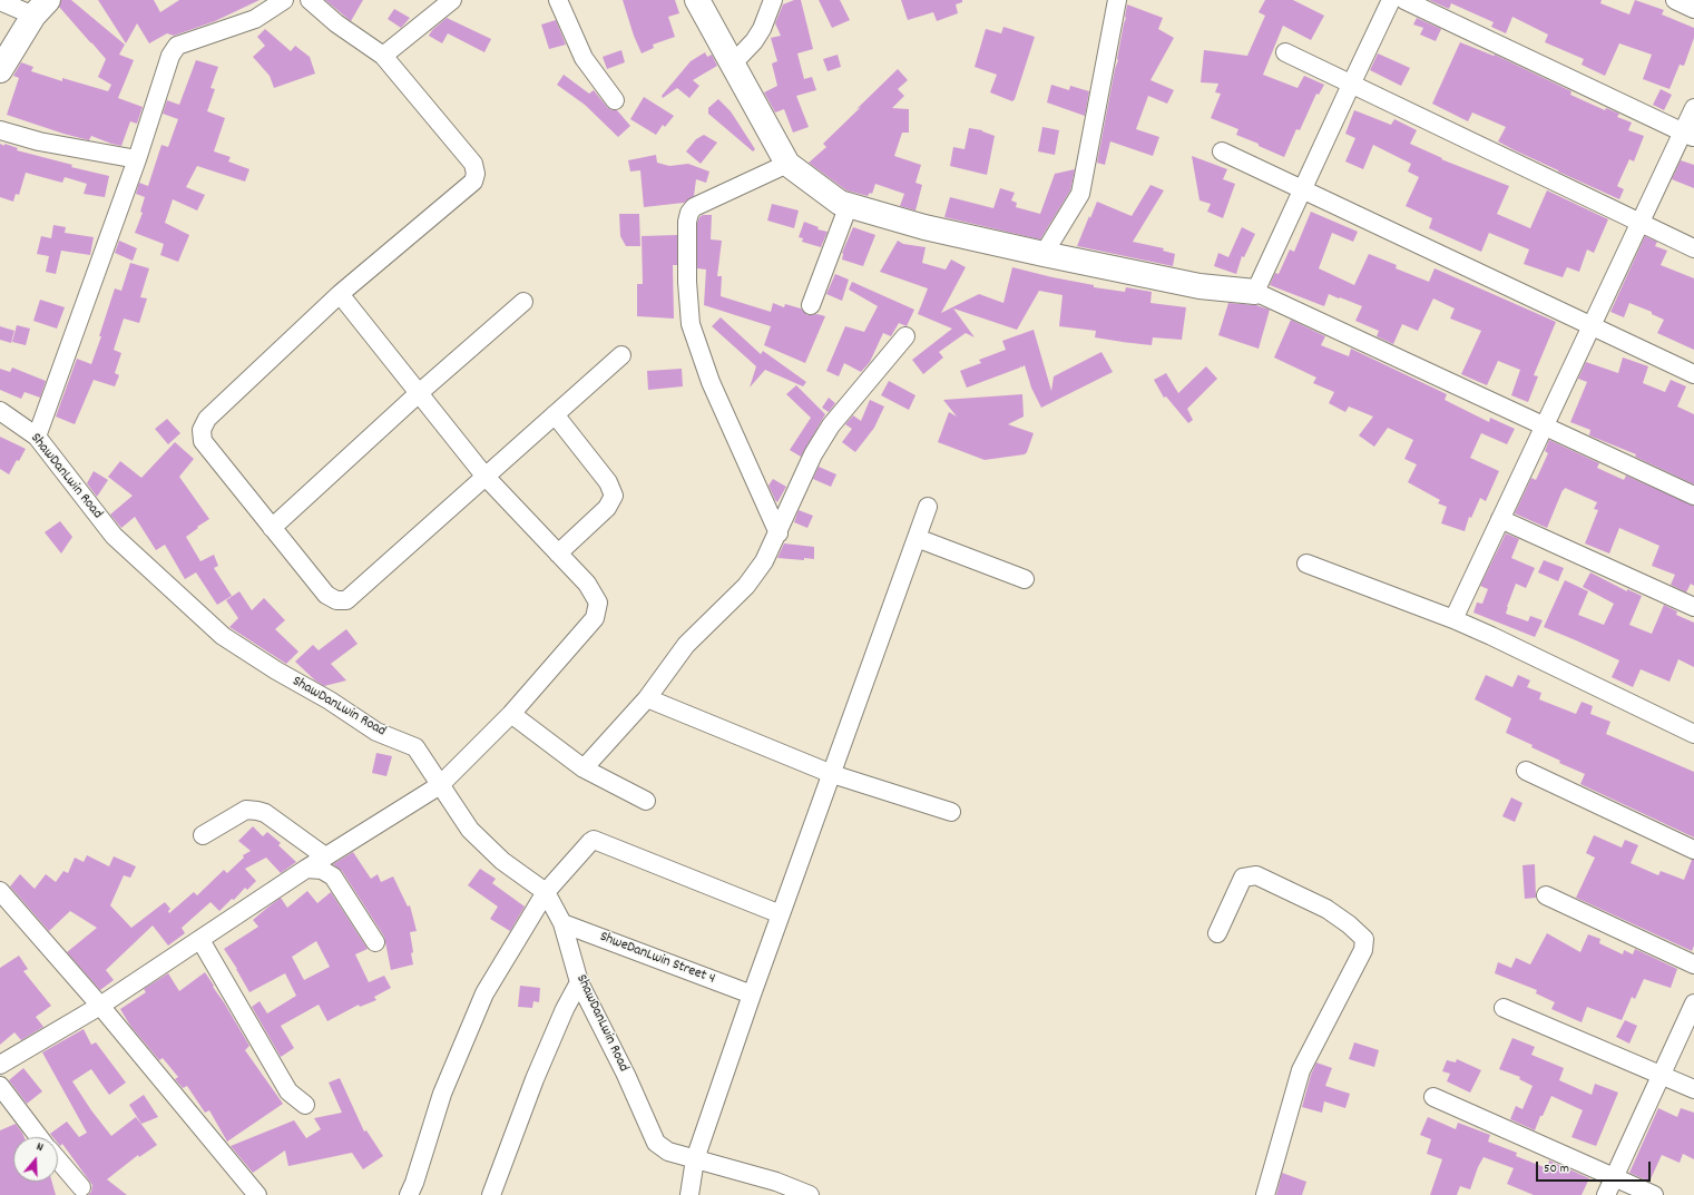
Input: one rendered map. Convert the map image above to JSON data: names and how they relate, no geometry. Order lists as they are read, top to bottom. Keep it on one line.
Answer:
{"streets":{"street":["ShawDanLwin Road","ShweDanLwin Street 4"]},"crossings":[["ShawDanLwin Road","ShweDanLwin Street 4"]],"scale_bar":"50 m","north":"top"}
